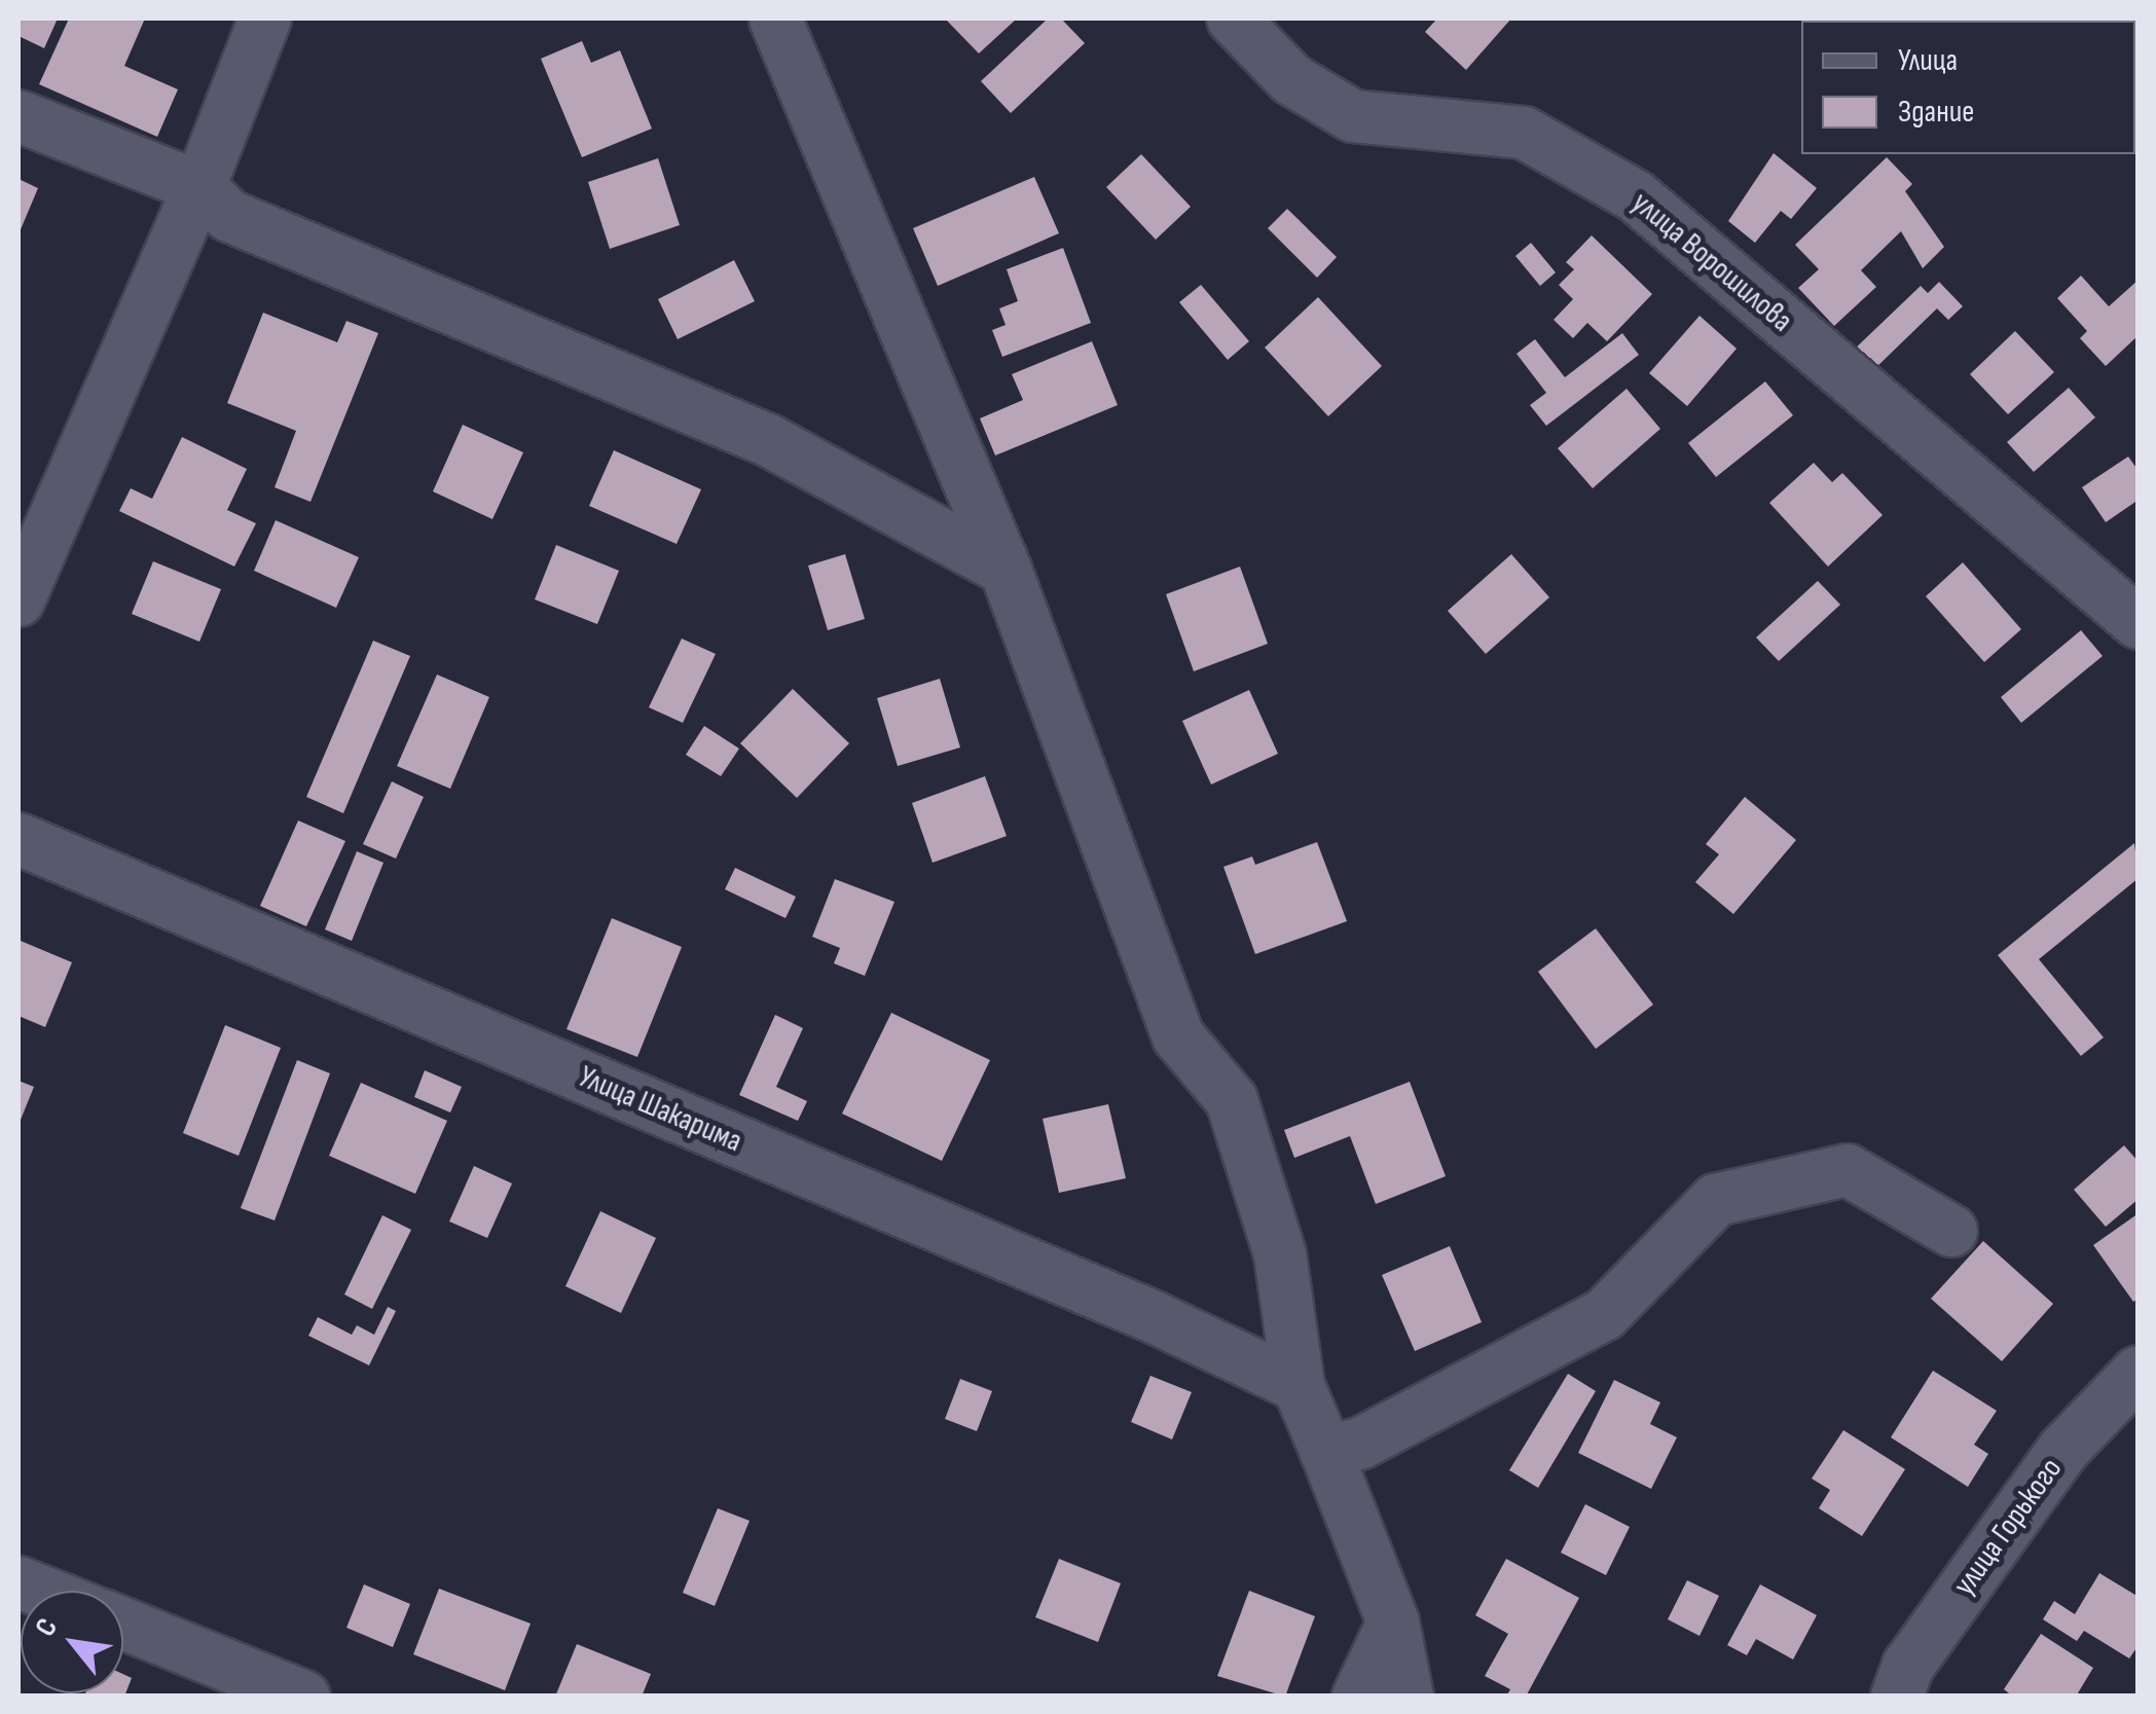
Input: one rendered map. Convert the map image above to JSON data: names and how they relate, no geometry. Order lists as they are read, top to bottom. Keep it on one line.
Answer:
{"streets":{"street":["улица Ворошилова","Улица Шакарима","улица Горького"]},"legend":["Улица","Здание"],"north":"top left"}
